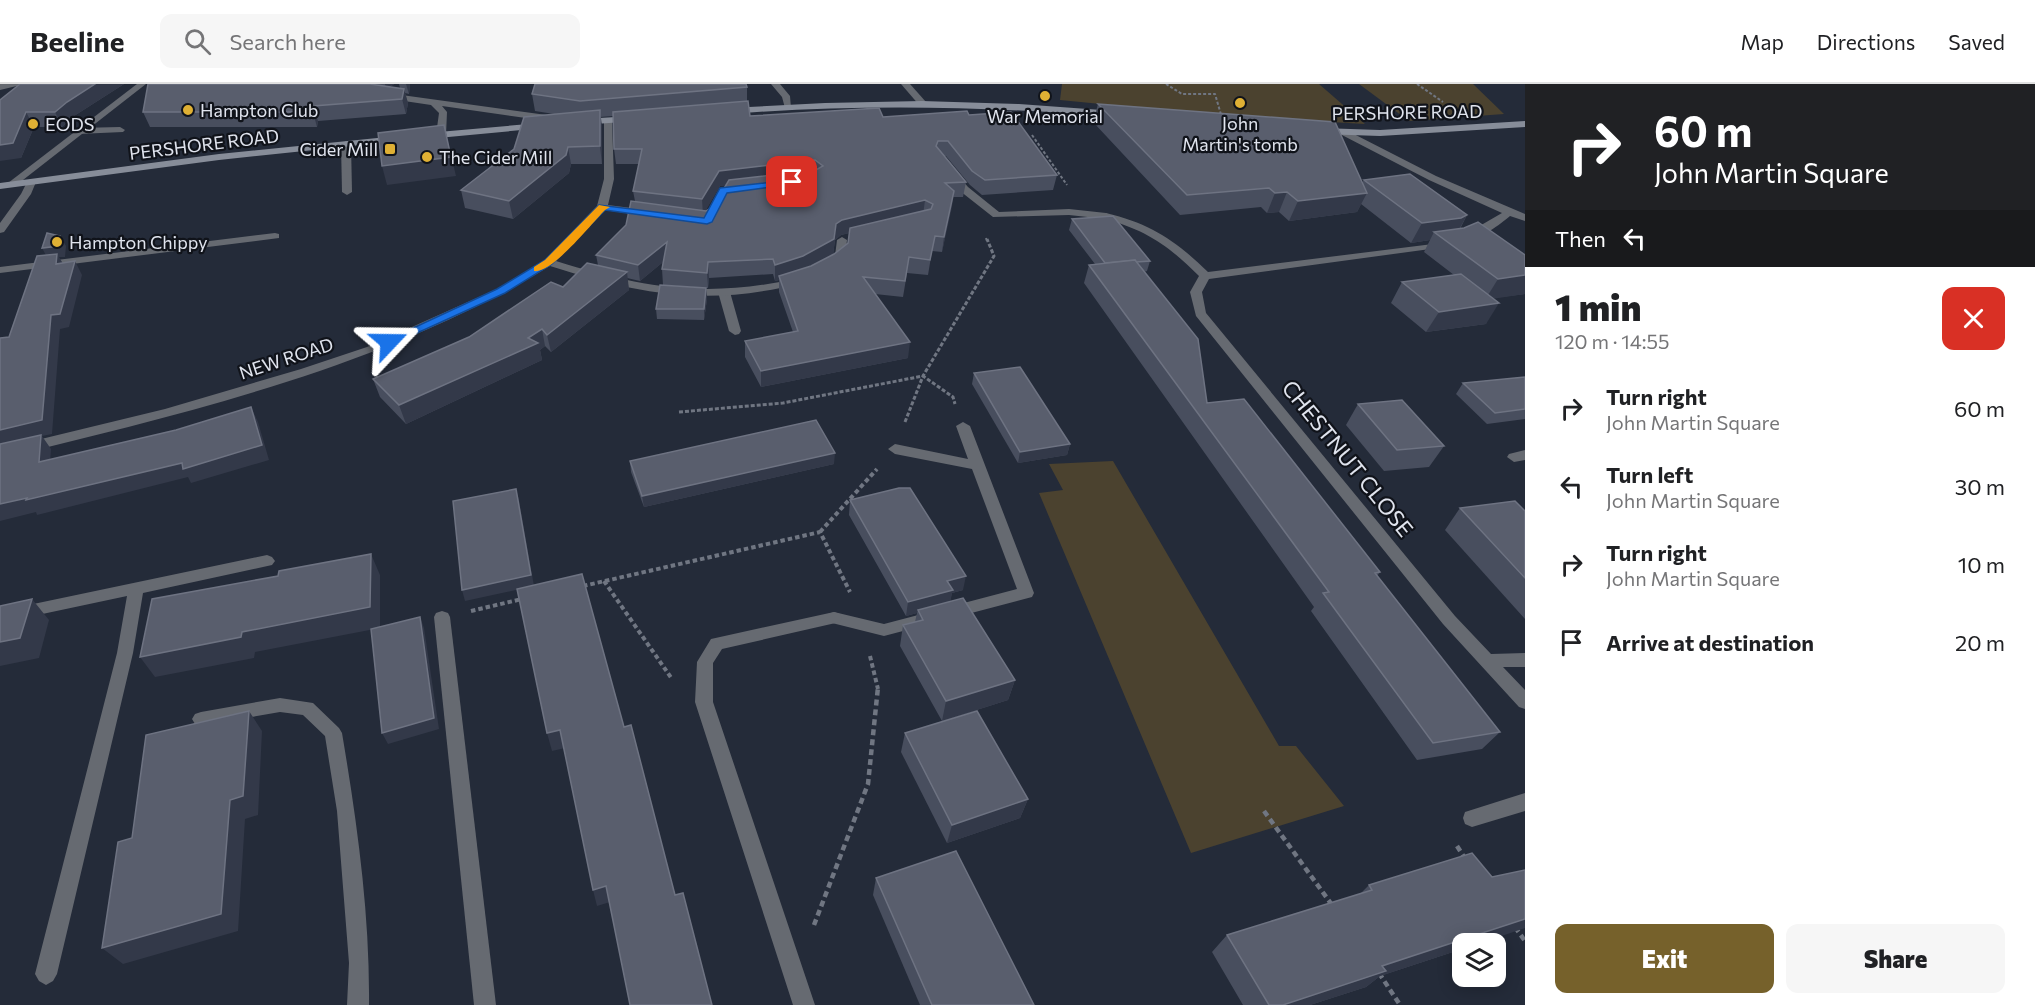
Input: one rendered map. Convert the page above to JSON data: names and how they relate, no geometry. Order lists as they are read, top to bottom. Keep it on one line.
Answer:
{"streets":{"main road":["PERSHORE ROAD"],"street":["NEW ROAD","CHESTNUT CLOSE"]},"places":{"other":["War Memorial","John Martin's tomb","Hampton Club","EODS","The Cider Mill","Hampton Chippy"],"transit":["Cider Mill"]},"page":{"header":"Beeline","search":"Search here","nav":["Map","Directions","Saved"],"turn":["60 m","John Martin Square"],"then":"Then","heading":["1 min","120 m · 14:55"],"list":[{"name":"Turn right","note":"John Martin Square","value":"60 m"},{"name":"Turn left","note":"John Martin Square","value":"30 m"},{"name":"Turn right","note":"John Martin Square","value":"10 m"},{"name":"Arrive at destination","value":"20 m"}],"buttons":["Exit","Share"]}}
